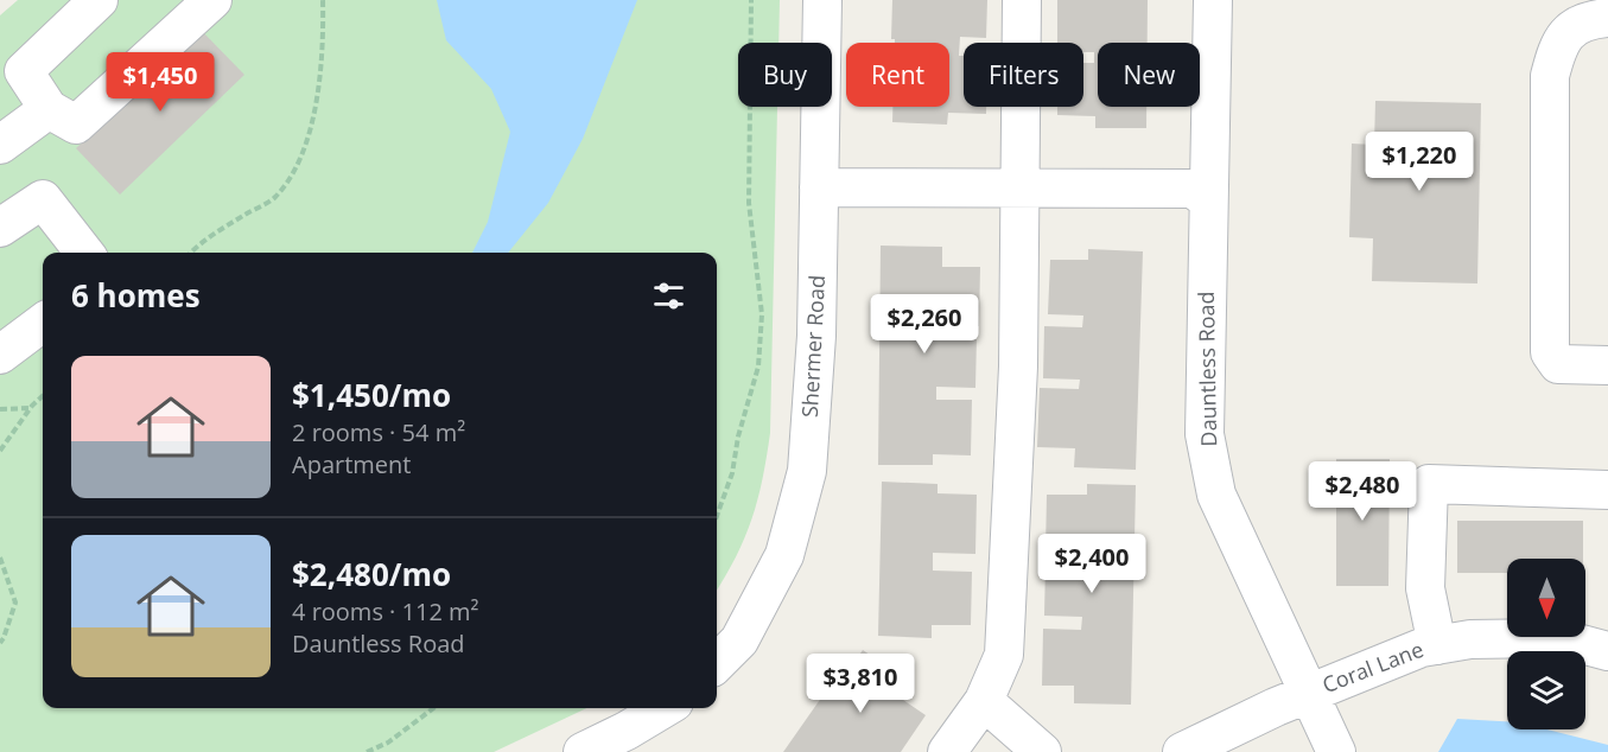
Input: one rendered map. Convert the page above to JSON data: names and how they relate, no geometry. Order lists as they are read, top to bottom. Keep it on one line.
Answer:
{"streets":{"street":["Shermer Road","Dauntless Road","Coral Lane"]},"crossings":[["Dauntless Road","Coral Lane"]],"north":"bottom","page":{"chip":["Buy","Rent","Filters","New"],"price":["$1,450","$1,220","$2,260","$2,480","$2,400","$3,810"],"heading":"6 homes","list":[{"name":"$1,450/mo","note":"2 rooms · 54 m² · Apartment"},{"name":"$2,480/mo","note":"4 rooms · 112 m² · Dauntless Road"}]}}
